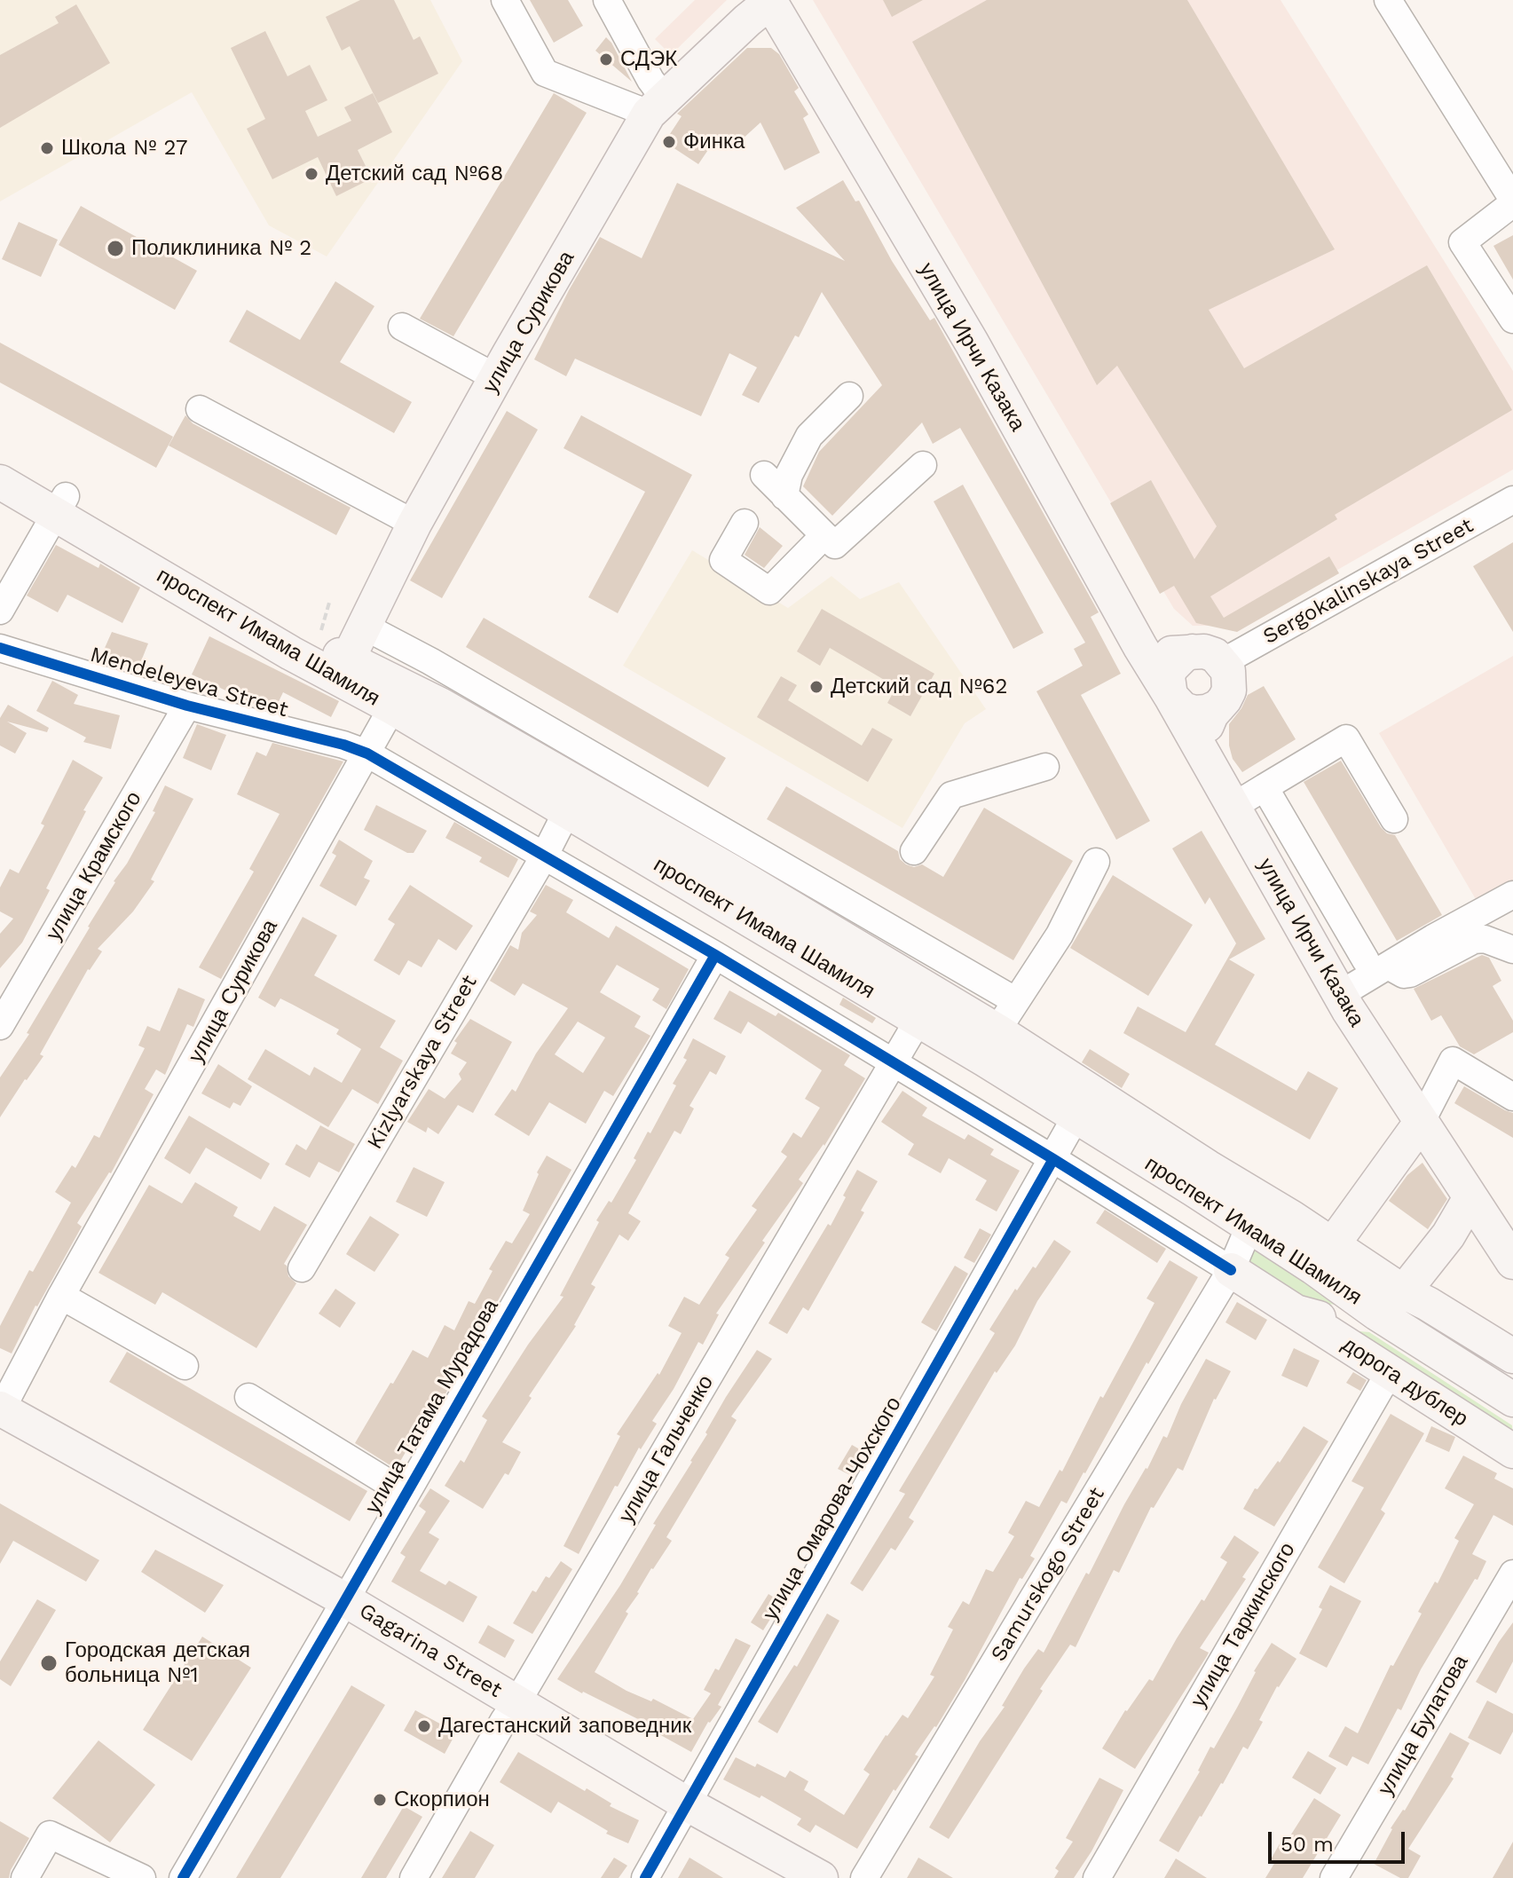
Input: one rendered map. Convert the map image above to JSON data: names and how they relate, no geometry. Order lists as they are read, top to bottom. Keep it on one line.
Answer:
{"streets":{"main road":["улица Сурикова","улица Ирчи Казака","проспект Имама Шамиля","дорога дублер","Gagarina Street"],"street":["Sergokalinskaya Street","Mendeleyeva Street","улица Крамского","Kizlyarskaya Street","улица Татама Мурадова","улица Гальченко","улица Омарова-Чохского","Samurskogo Street","улица Таркинского","улица Булатова"]},"crossings":[["улица Сурикова","улица Ирчи Казака"],["улица Сурикова","проспект Имама Шамиля"],["улица Сурикова","Mendeleyeva Street"],["улица Сурикова","Gagarina Street"],["улица Ирчи Казака","Sergokalinskaya Street"],["проспект Имама Шамиля","Kizlyarskaya Street"],["проспект Имама Шамиля","улица Гальченко"],["проспект Имама Шамиля","улица Омарова-Чохского"],["проспект Имама Шамиля","Samurskogo Street"],["Mendeleyeva Street","улица Крамского"],["Mendeleyeva Street","Kizlyarskaya Street"],["Mendeleyeva Street","дорога дублер"],["Mendeleyeva Street","улица Татама Мурадова"],["Mendeleyeva Street","улица Гальченко"],["Mendeleyeva Street","улица Омарова-Чохского"],["Mendeleyeva Street","Samurskogo Street"],["дорога дублер","Samurskogo Street"],["дорога дублер","улица Таркинского"],["улица Татама Мурадова","Gagarina Street"],["улица Гальченко","Gagarina Street"],["улица Омарова-Чохского","Gagarina Street"]],"places":["СДЭК","Финка","Школа № 27","Детский сад №68","Поликлиника № 2","Детский сад №62","Городская детская больница №1","Дагестанский заповедник","Скорпион"],"scale_bar":"50 m"}
